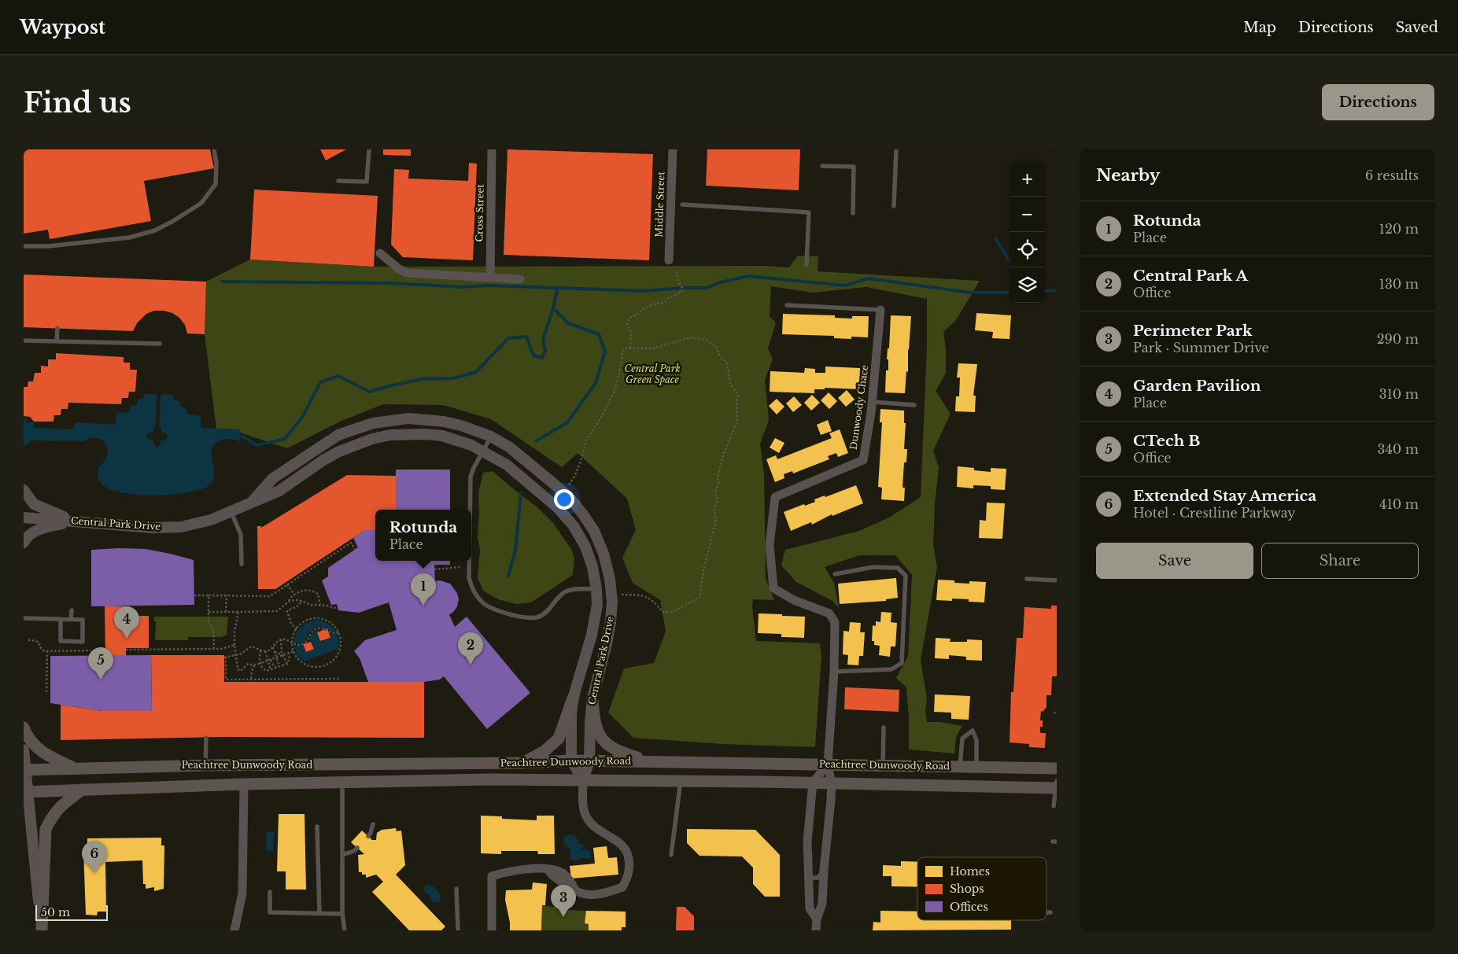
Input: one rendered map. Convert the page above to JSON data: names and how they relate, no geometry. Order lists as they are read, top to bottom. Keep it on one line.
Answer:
{"streets":{"main road":["Peachtree Dunwoody Road"],"street":["Middle Street","Cross Street","Dunwoody Chace","Central Park Drive"]},"crossings":[["Dunwoody Chace","Peachtree Dunwoody Road"],["Central Park Drive","Peachtree Dunwoody Road"]],"parks":["Central Park Green Space"],"legend":["Homes","Shops","Offices"],"scale_bar":"50 m","page":{"header":"Waypost","nav":["Map","Directions","Saved"],"buttons":["Directions",["Save","Share"]],"title":"Find us","heading":["Nearby","6 results"],"map_buttons":["+","−"],"list":[{"mark":"1","name":"Rotunda","note":"Place","value":"120 m"},{"mark":"2","name":"Central Park A","note":"Office","value":"130 m"},{"mark":"3","name":"Perimeter Park","note":"Park · Summer Drive","value":"290 m"},{"mark":"4","name":"Garden Pavilion","note":"Place","value":"310 m"},{"mark":"5","name":"CTech B","note":"Office","value":"340 m"},{"mark":"6","name":"Extended Stay America","note":"Hotel · Crestline Parkway","value":"410 m"}],"popup":["Rotunda","Place"],"pins":["1","4","2","5","6","3"],"scale":"50 m"}}
